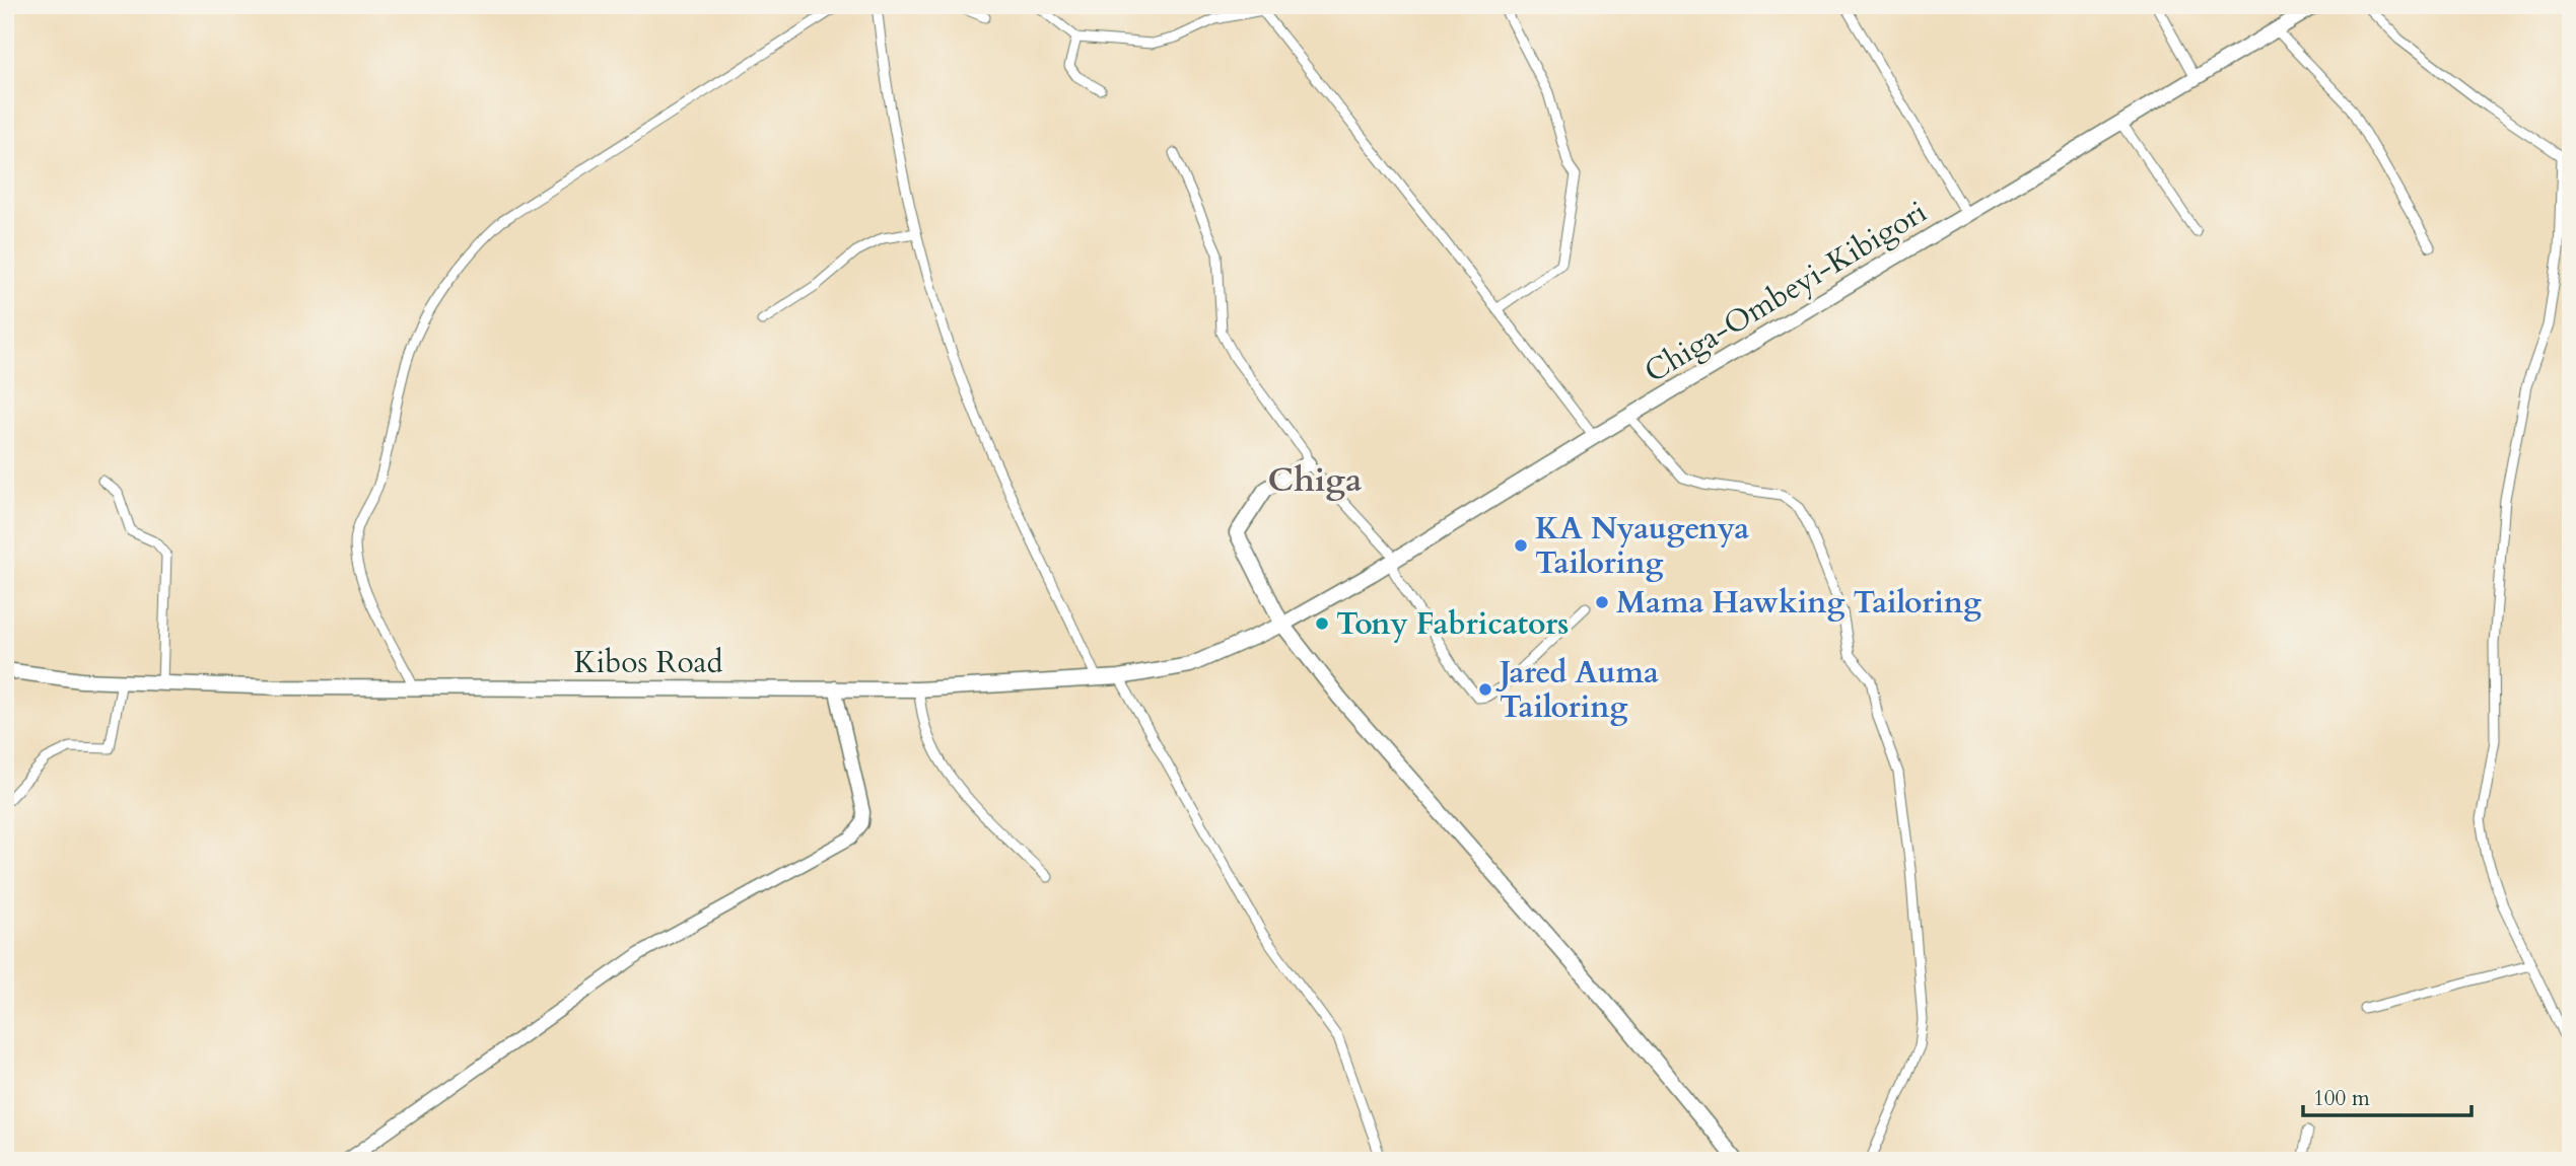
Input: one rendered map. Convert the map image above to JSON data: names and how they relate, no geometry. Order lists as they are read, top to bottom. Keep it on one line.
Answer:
{"streets":{"main road":["Chiga-Ombeyi-Kibigori","Kibos Road"]},"crossings":[["Chiga-Ombeyi-Kibigori","Kibos Road"]],"districts":["Chiga"],"places":["KA Nyaugenya Tailoring","Mama Hawking Tailoring","Tony Fabricators","Jared Auma Tailoring"],"scale_bar":"100 m"}
